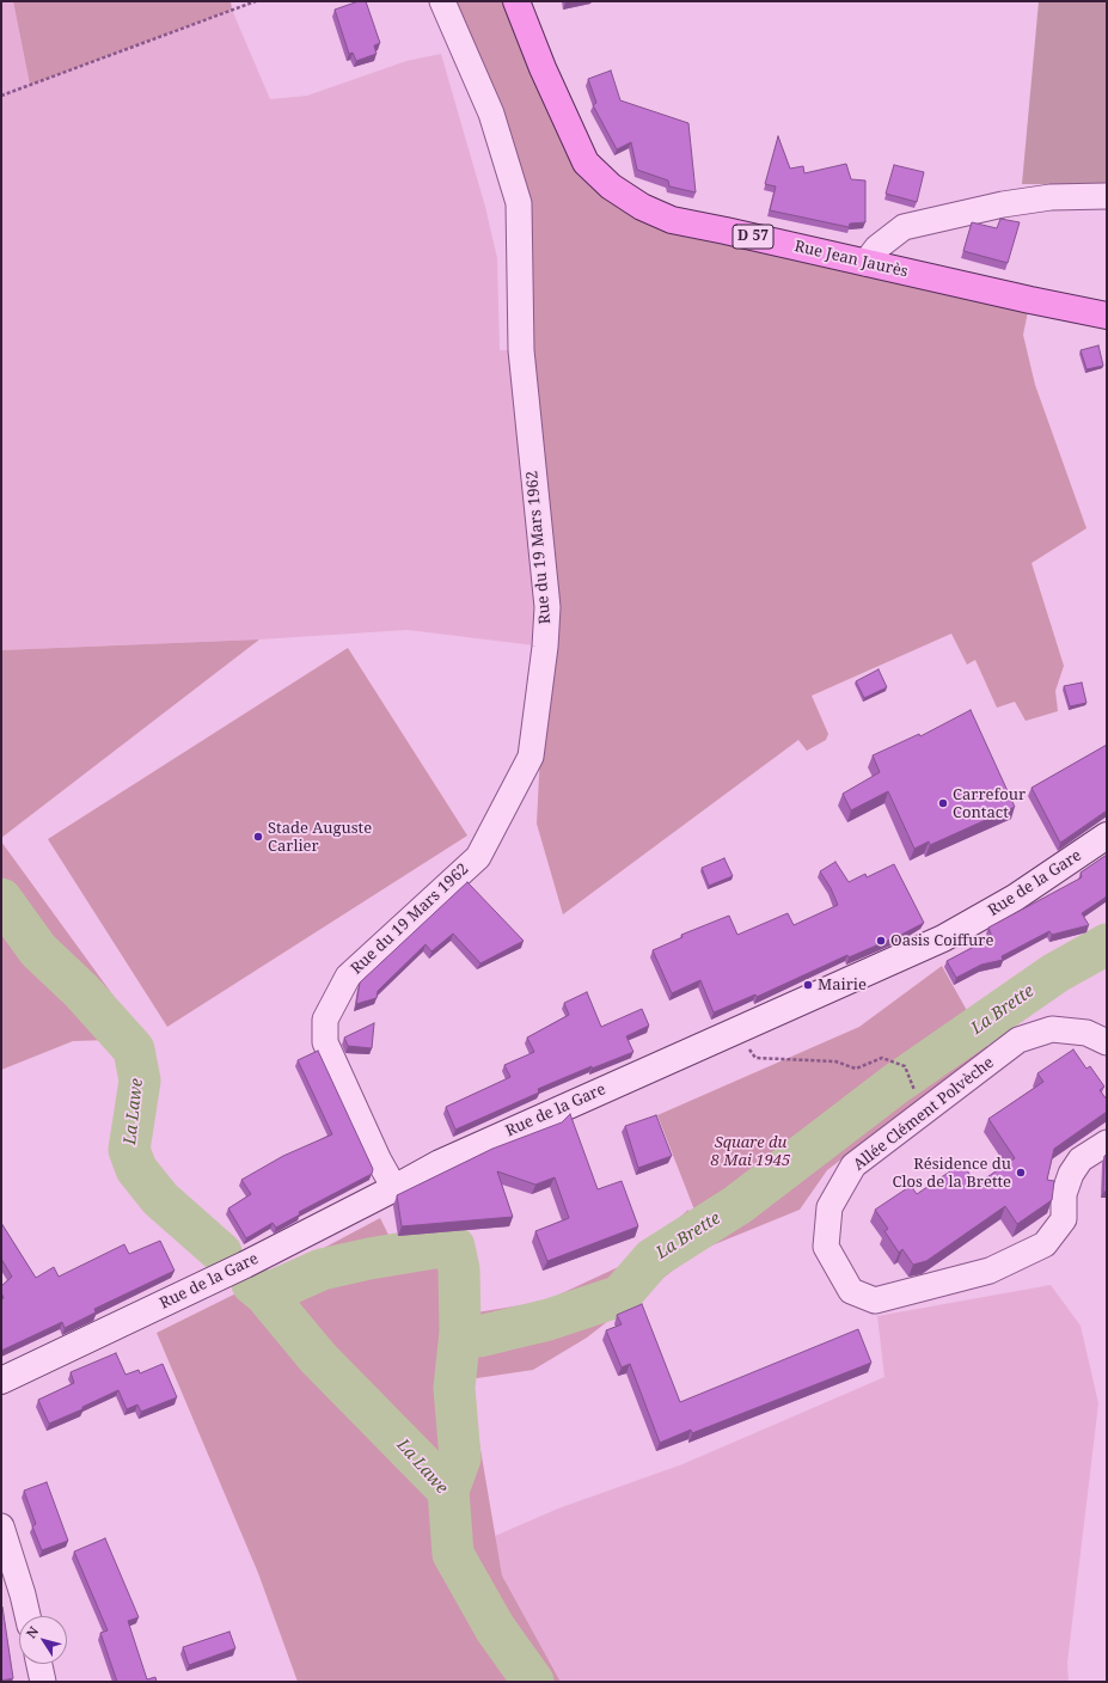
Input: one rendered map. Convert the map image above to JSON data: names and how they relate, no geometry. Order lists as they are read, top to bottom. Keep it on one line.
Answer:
{"streets":{"main road":["D 57","Rue Jean Jaurès","Rue de la Gare"],"street":["Rue du 19 Mars 1962","Allée Clément Polvèche"]},"crossings":[["Rue du 19 Mars 1962","Rue de la Gare"]],"water":["La Brette","La Lawe"],"parks":["Square du 8 Mai 1945"],"places":["Carrefour Contact","Stade Auguste Carlier","Oasis Coiffure","Mairie","Résidence du Clos de la Brette"],"north":"top left"}
